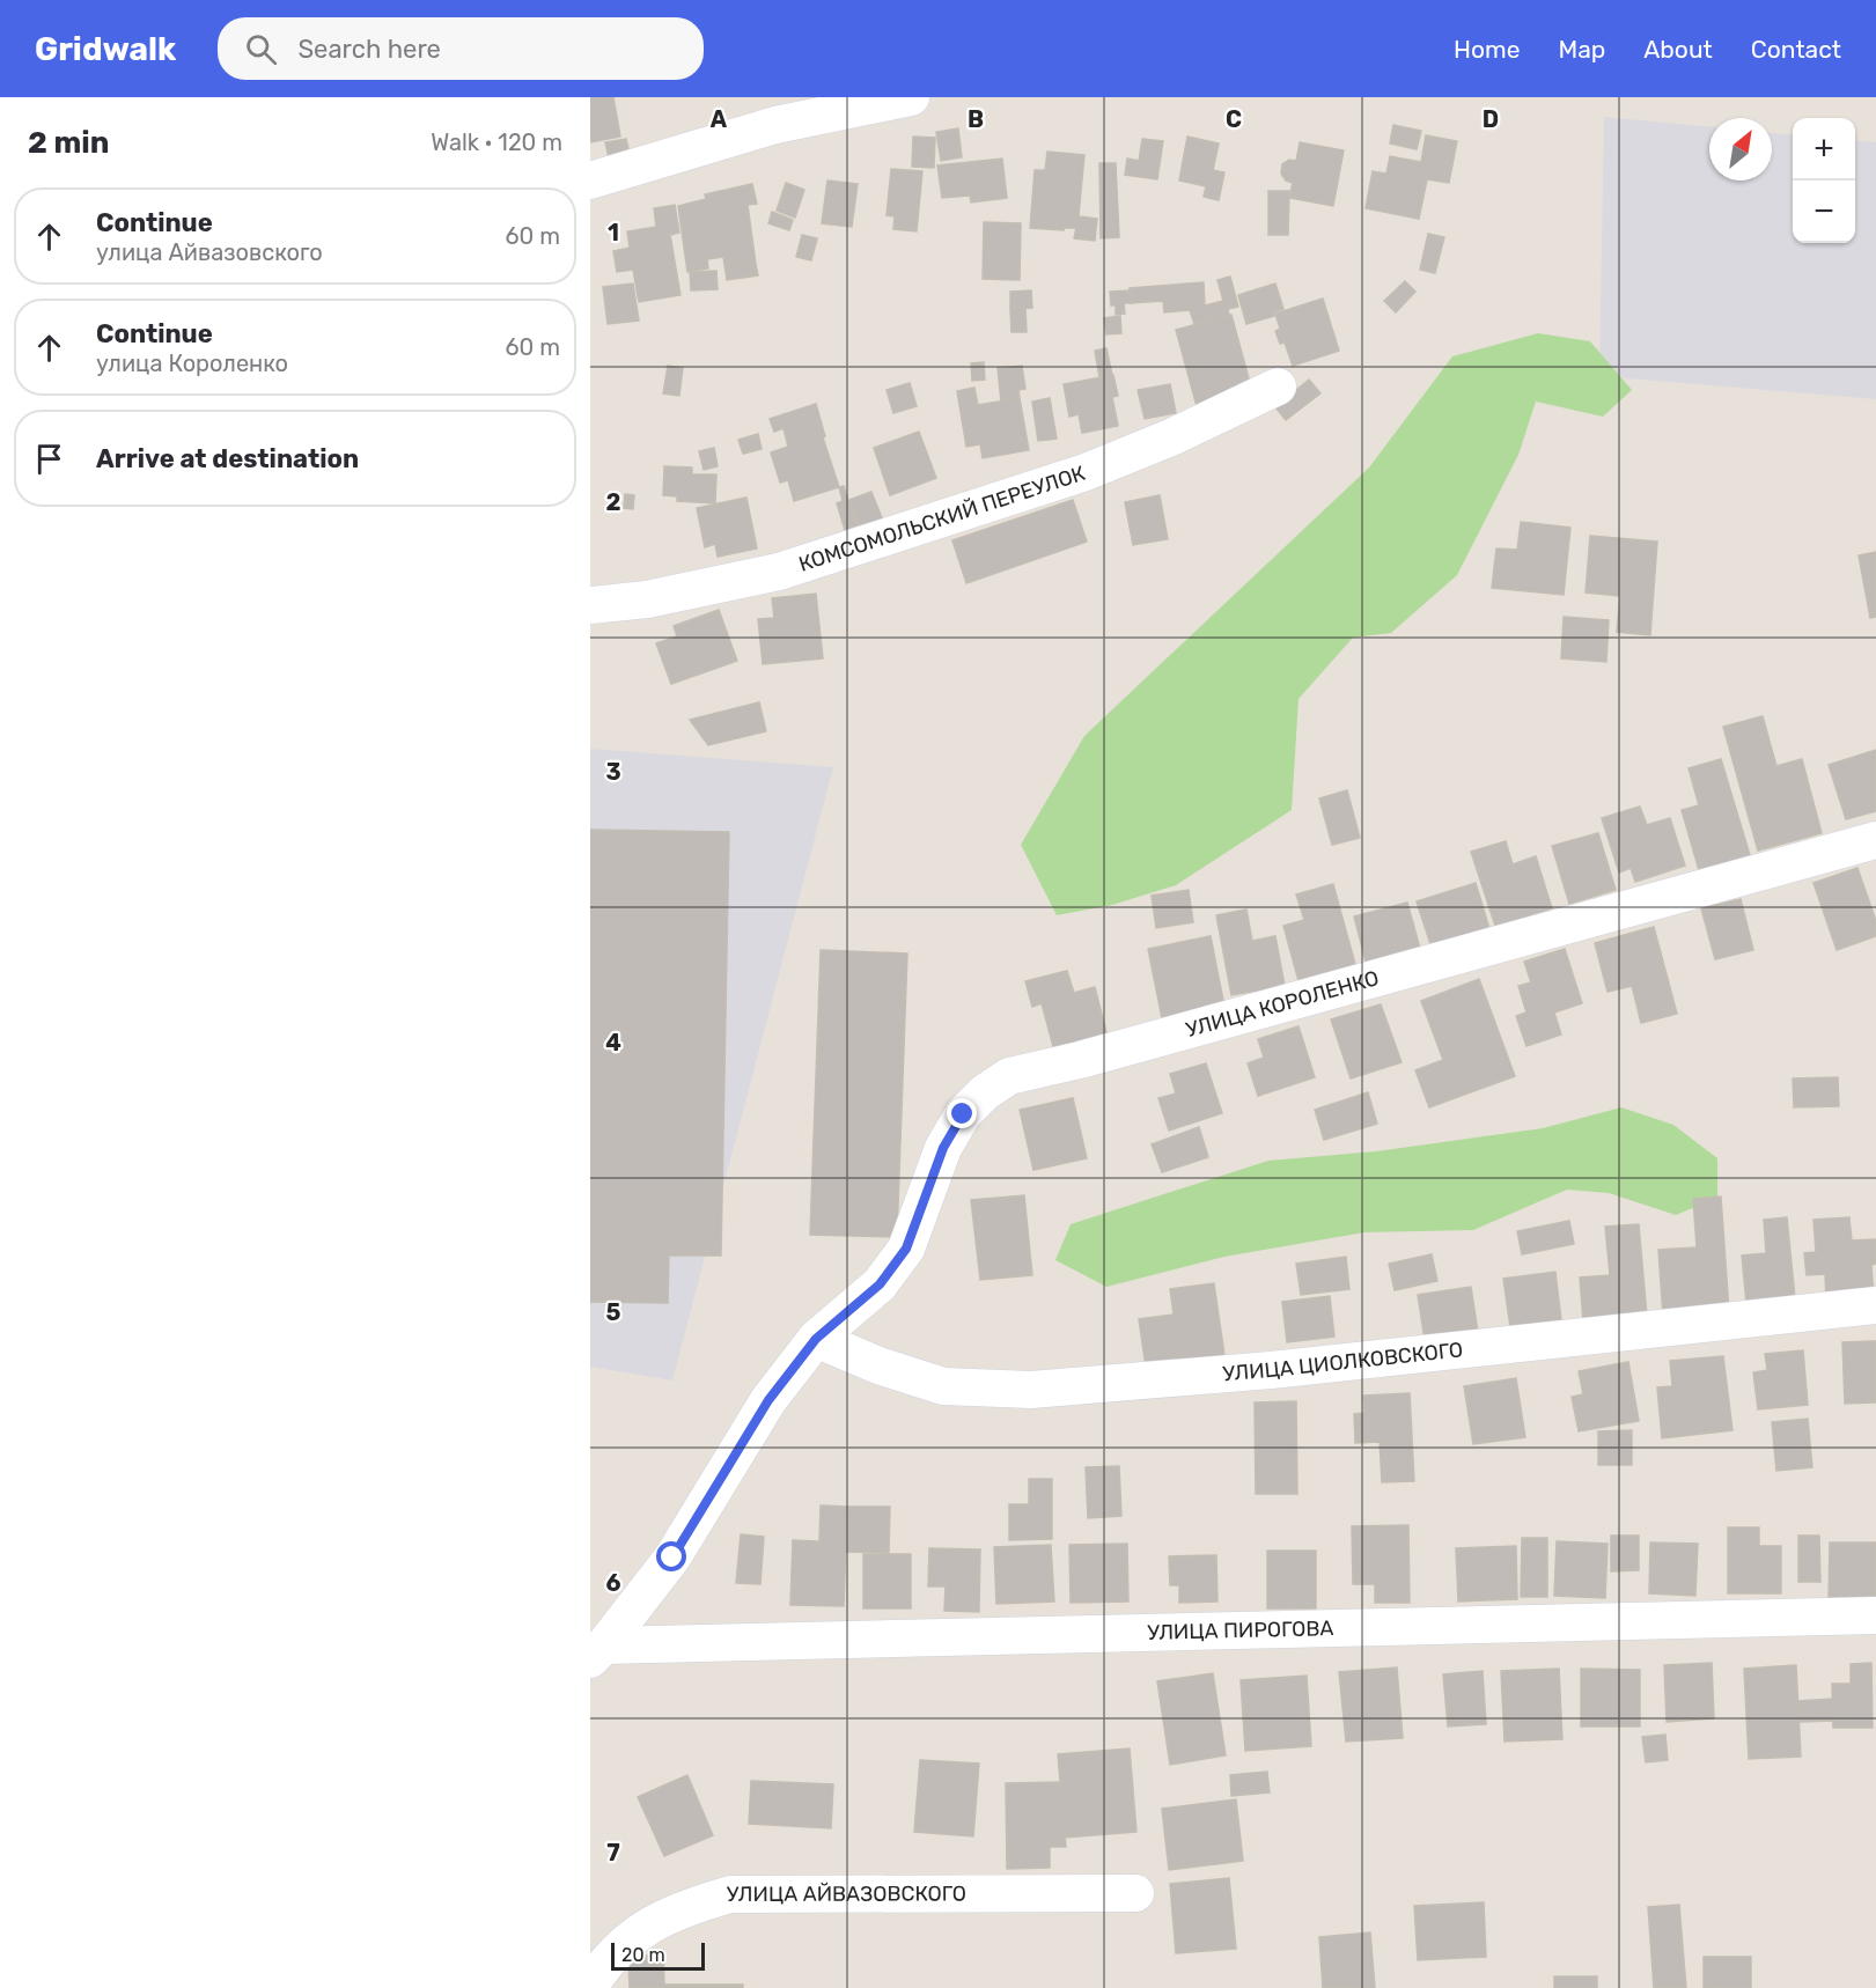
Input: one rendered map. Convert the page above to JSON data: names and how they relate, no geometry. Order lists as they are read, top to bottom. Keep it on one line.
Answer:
{"streets":{"street":["КОМСОМОЛЬСКИЙ ПЕРЕУЛОК","УЛИЦА КОРОЛЕНКО","УЛИЦА ЦИОЛКОВСКОГО","УЛИЦА ПИРОГОВА","УЛИЦА АЙВАЗОВСКОГО"]},"crossings":[["УЛИЦА КОРОЛЕНКО","УЛИЦА ЦИОЛКОВСКОГО"]],"scale_bar":"20 m","north":"top right","page":{"header":"Gridwalk","search":"Search here","nav":["Home","Map","About","Contact"],"heading":["2 min","Walk · 120 m"],"map_buttons":["+","−"],"list":[["Continue","улица Айвазовского","60 m"],["Continue","улица Короленко","60 m"],"Arrive at destination"],"scale":"20 m"},"grid":{"columns":["A","B","C","D"],"rows":["1","2","3","4","5","6","7"]}}
